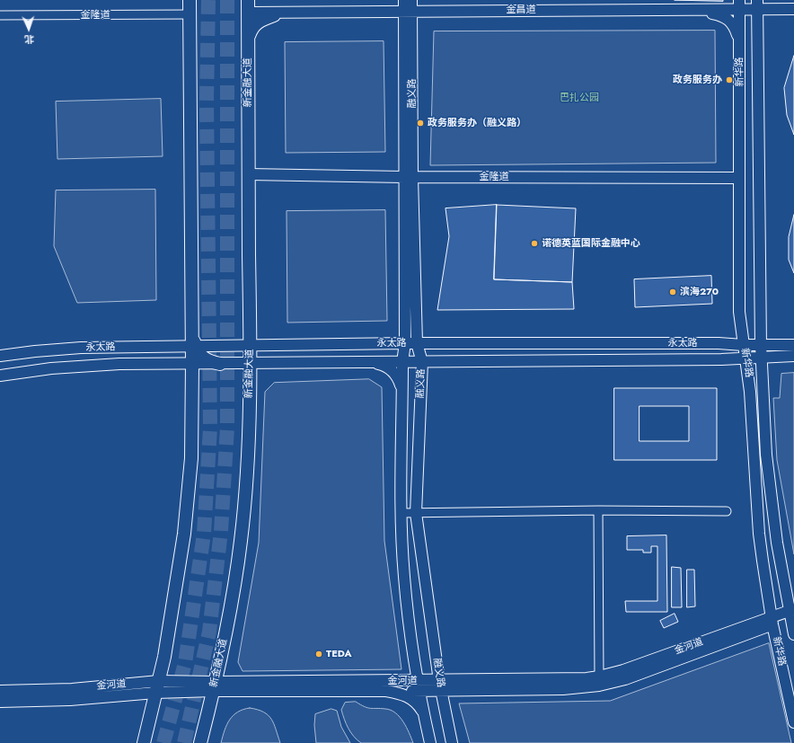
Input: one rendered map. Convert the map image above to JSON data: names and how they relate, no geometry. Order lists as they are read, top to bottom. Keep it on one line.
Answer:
{"streets":{"main road":["新金融大道"],"street":["金昌道","金隆道","新华路","融义路","永太路","金河道"]},"crossings":[["金昌道","新华路"],["金昌道","新金融大道"],["金昌道","融义路"],["金隆道","新华路"],["金隆道","新金融大道"],["金隆道","融义路"],["新华路","永太路"],["新华路","金河道"],["新金融大道","永太路"],["新金融大道","金河道"],["融义路","永太路"],["融义路","金河道"]],"parks":["巴扎公园"],"places":["政务服务办","政务服务办（融义路）","诺德英蓝国际金融中心","滨海270","TEDA"],"north":"bottom"}
